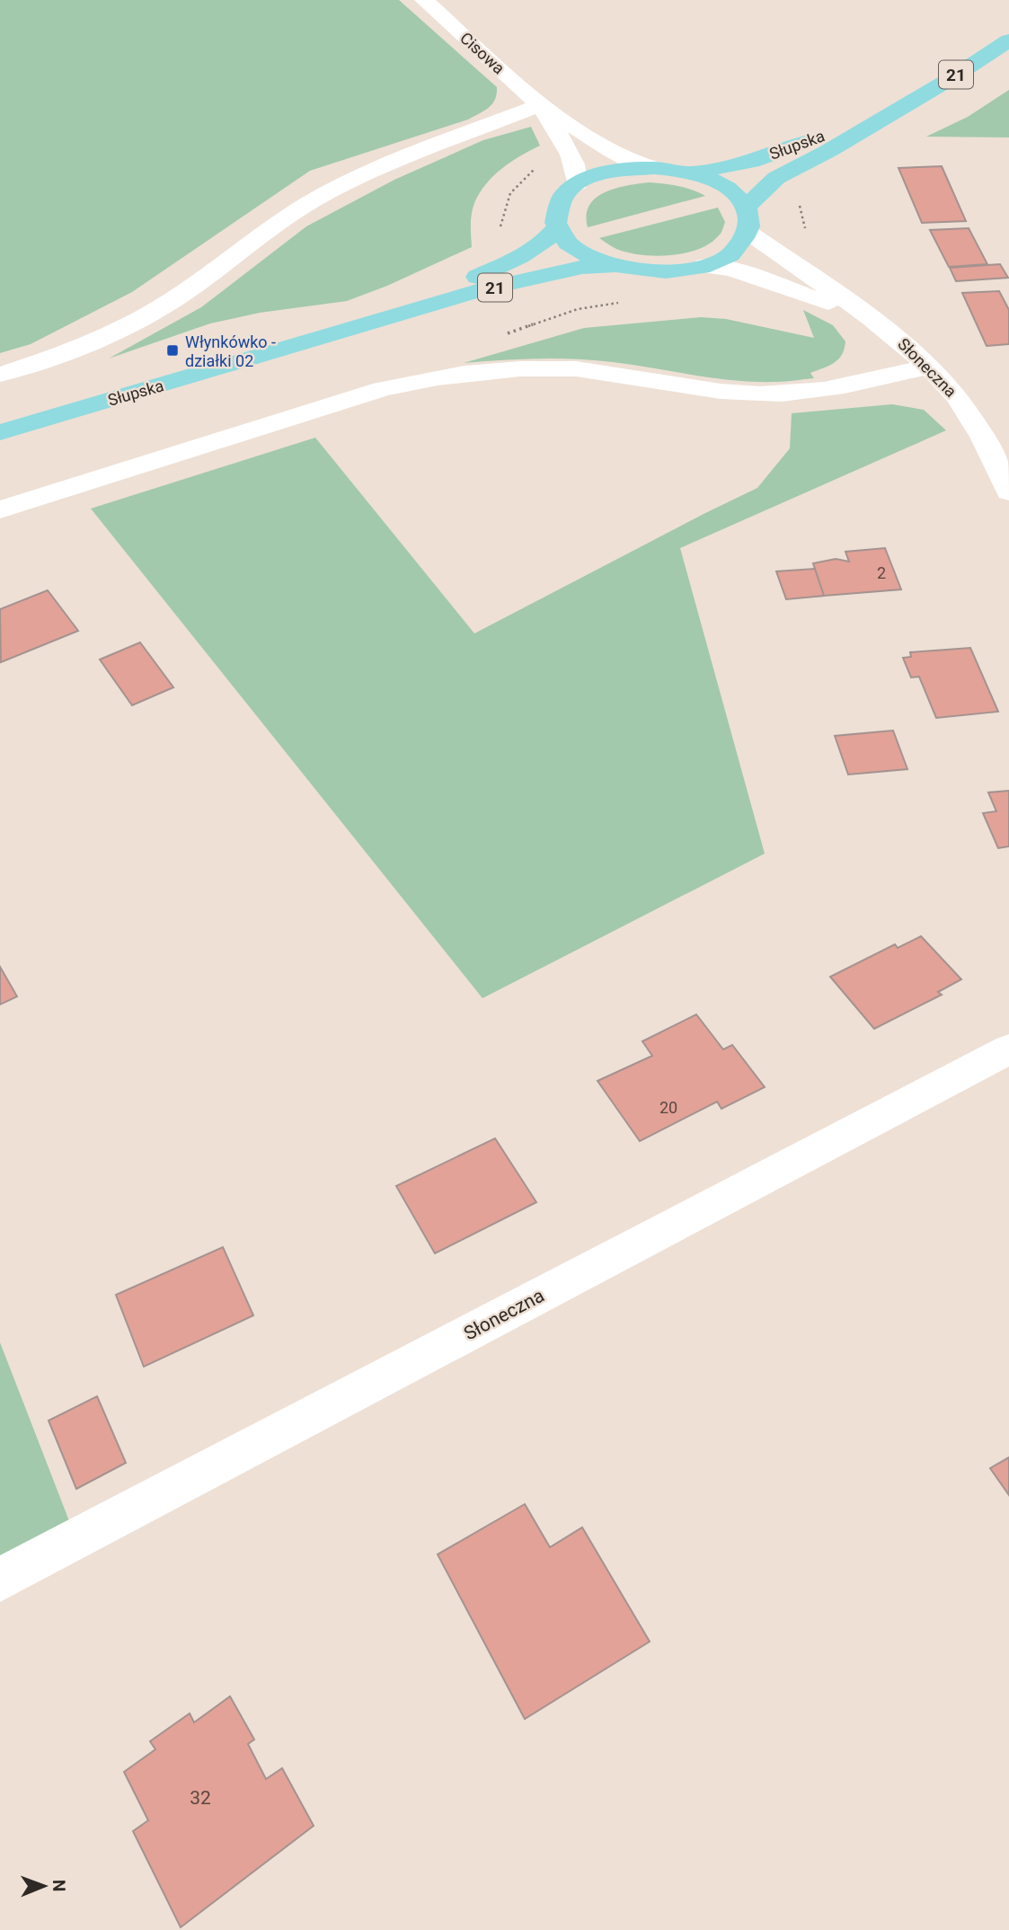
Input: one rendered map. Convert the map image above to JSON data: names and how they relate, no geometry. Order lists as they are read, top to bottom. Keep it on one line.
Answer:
{"streets":{"main road":["21","Słupska"],"street":["Cisowa","Słoneczna"]},"crossings":[["Cisowa","21"],["21","Słupska"],["21","Słoneczna"]],"places":{"transit":["Włynkówko - działki 02"]},"house_numbers":["2","20","32"],"north":"right"}
